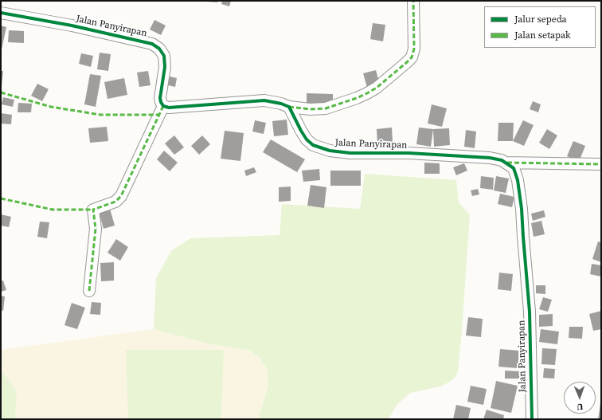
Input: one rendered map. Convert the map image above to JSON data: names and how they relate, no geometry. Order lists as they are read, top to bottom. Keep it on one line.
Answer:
{"streets":{"street":["Jalan Panyirapan"]},"legend":["Jalur sepeda","Jalan setapak"],"north":"bottom"}
